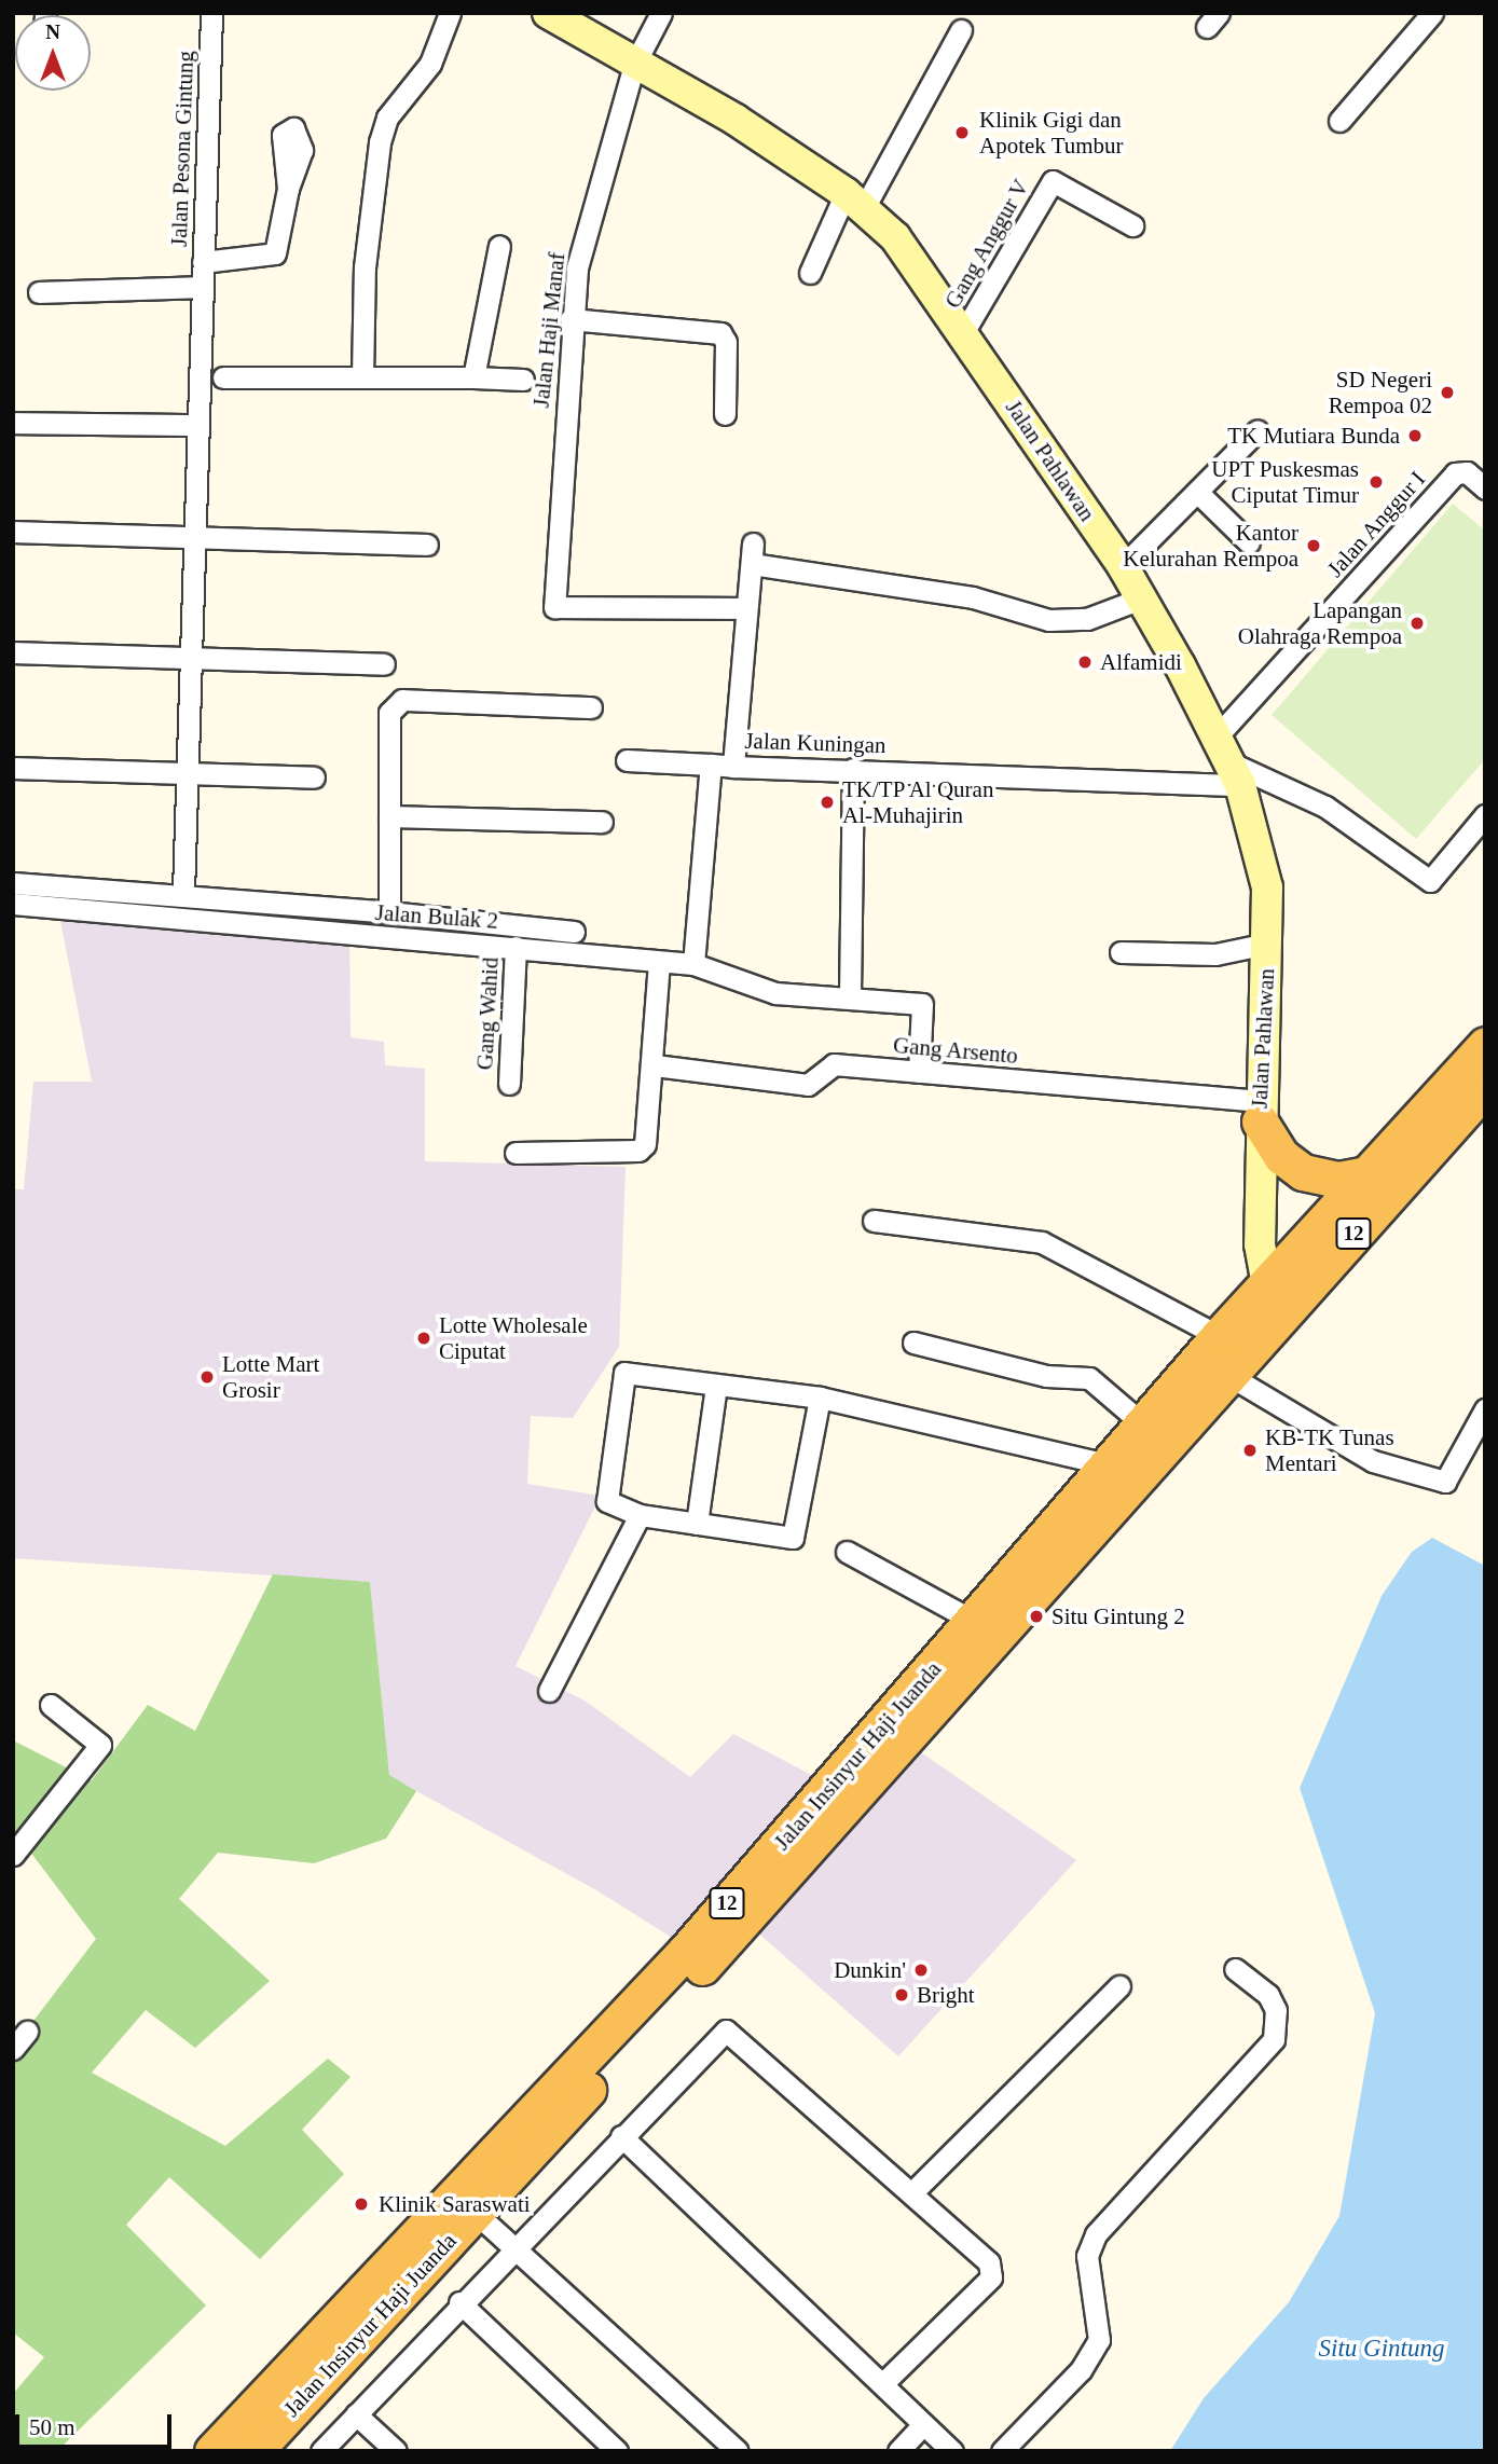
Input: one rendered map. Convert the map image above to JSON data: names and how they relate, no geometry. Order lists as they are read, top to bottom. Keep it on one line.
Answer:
{"streets":{"highway":["12","Jalan Insinyur Haji Juanda"],"main road":["Jalan Pahlawan"],"street":["Jalan Pesona Gintung","Gang Anggur V","Jalan Haji Manaf","Jalan Anggur I","Jalan Kuningan","Jalan Bulak 2","Gang Wahid","Gang Arsento"]},"crossings":[["Gang Anggur V","Jalan Pahlawan"],["Jalan Haji Manaf","Jalan Pahlawan"],["Jalan Haji Manaf","Jalan Kuningan"],["Jalan Pahlawan","Jalan Anggur I"],["Jalan Pahlawan","Jalan Kuningan"],["Jalan Pahlawan","Gang Arsento"],["Jalan Pahlawan","Jalan Insinyur Haji Juanda"],["Jalan Bulak 2","Gang Wahid"],["Jalan Bulak 2","Gang Arsento"]],"water":["Situ Gintung"],"places":["Klinik Gigi dan Apotek Tumbur","SD Negeri Rempoa 02","TK Mutiara Bunda","UPT Puskesmas Ciputat Timur","Kantor Kelurahan Rempoa","Lapangan Olahraga Rempoa","Alfamidi","TK/TP Al Quran Al-Muhajirin","Lotte Wholesale Ciputat","Lotte Mart Grosir","KB-TK Tunas Mentari","Situ Gintung 2","Dunkin'","Bright","Klinik Saraswati"],"scale_bar":"50 m","north":"top"}
